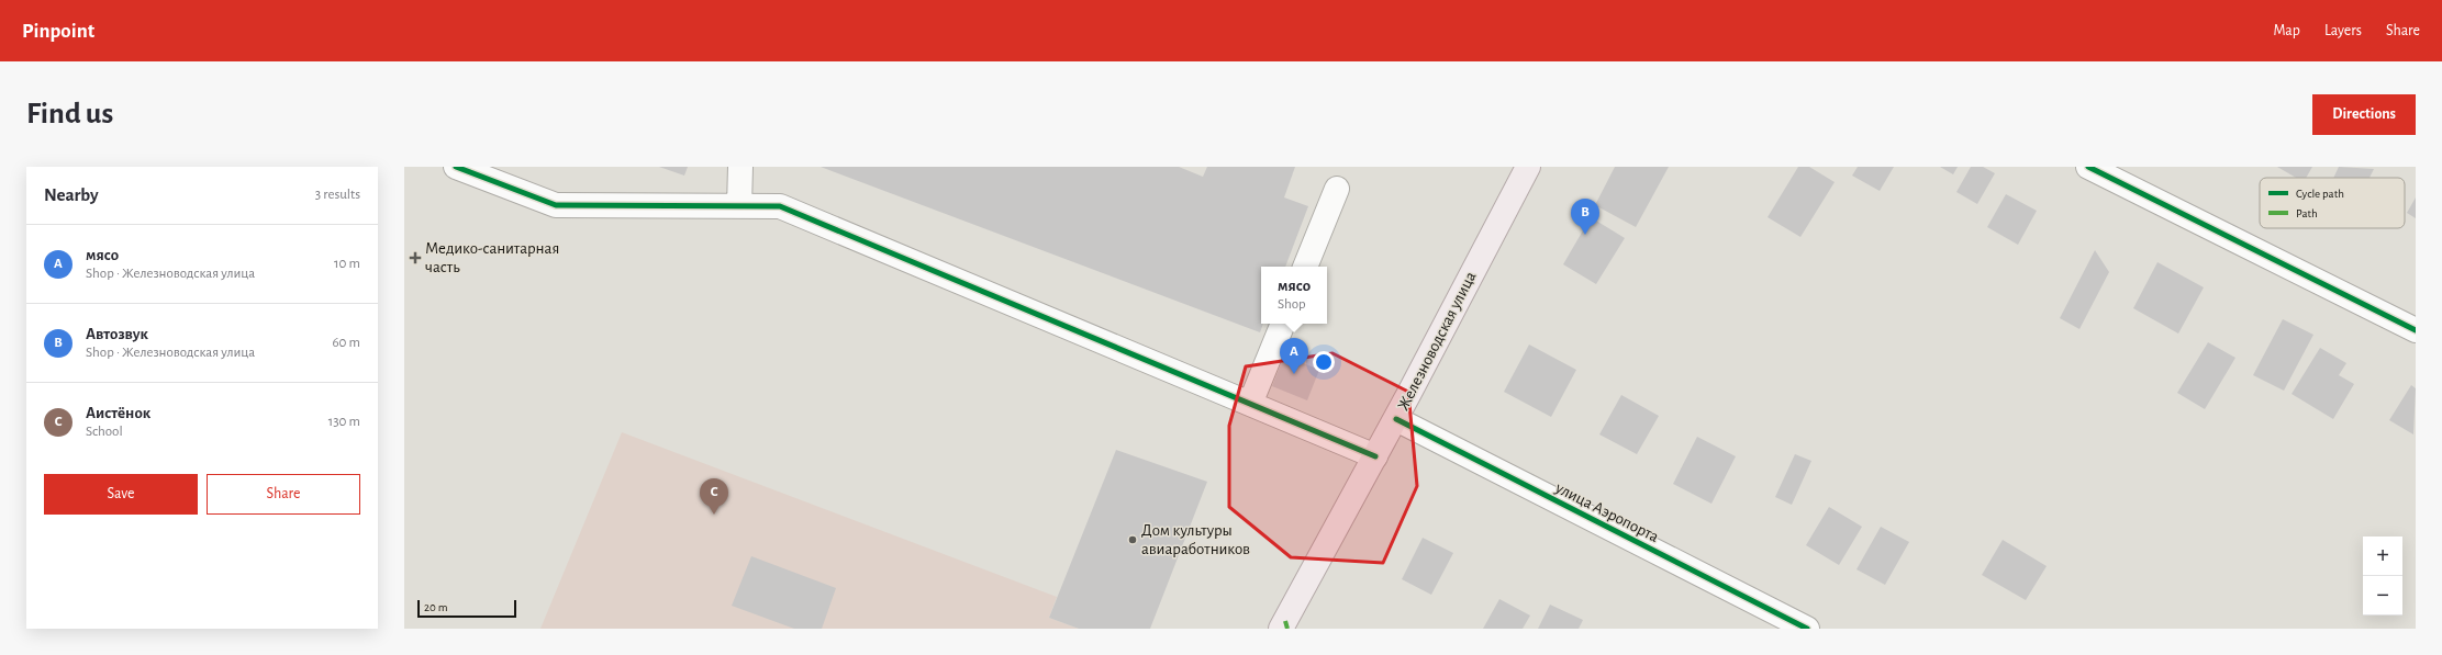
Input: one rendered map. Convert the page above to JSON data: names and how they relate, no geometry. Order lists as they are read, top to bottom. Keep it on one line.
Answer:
{"streets":{"main road":["Железноводская улица"],"street":["улица Аэропорта"]},"crossings":[["Железноводская улица","улица Аэропорта"]],"places":{"health":["Медико-санитарная часть"],"other":["Дом культуры авиаработников"]},"legend":["Cycle path","Path"],"scale_bar":"20 m","page":{"header":"Pinpoint","nav":["Map","Layers","Share"],"buttons":["Directions",["Save","Share"]],"title":"Find us","heading":["Nearby","3 results"],"pins":["B","A","C"],"list":[{"mark":"A","name":"мясо","note":"Shop · Железноводская улица","value":"10 m"},{"mark":"B","name":"Автозвук","note":"Shop · Железноводская улица","value":"60 m"},{"mark":"C","name":"Аистёнок","note":"School","value":"130 m"}],"popup":["мясо","Shop"],"map_buttons":["+","−"],"scale":"20 m"}}
